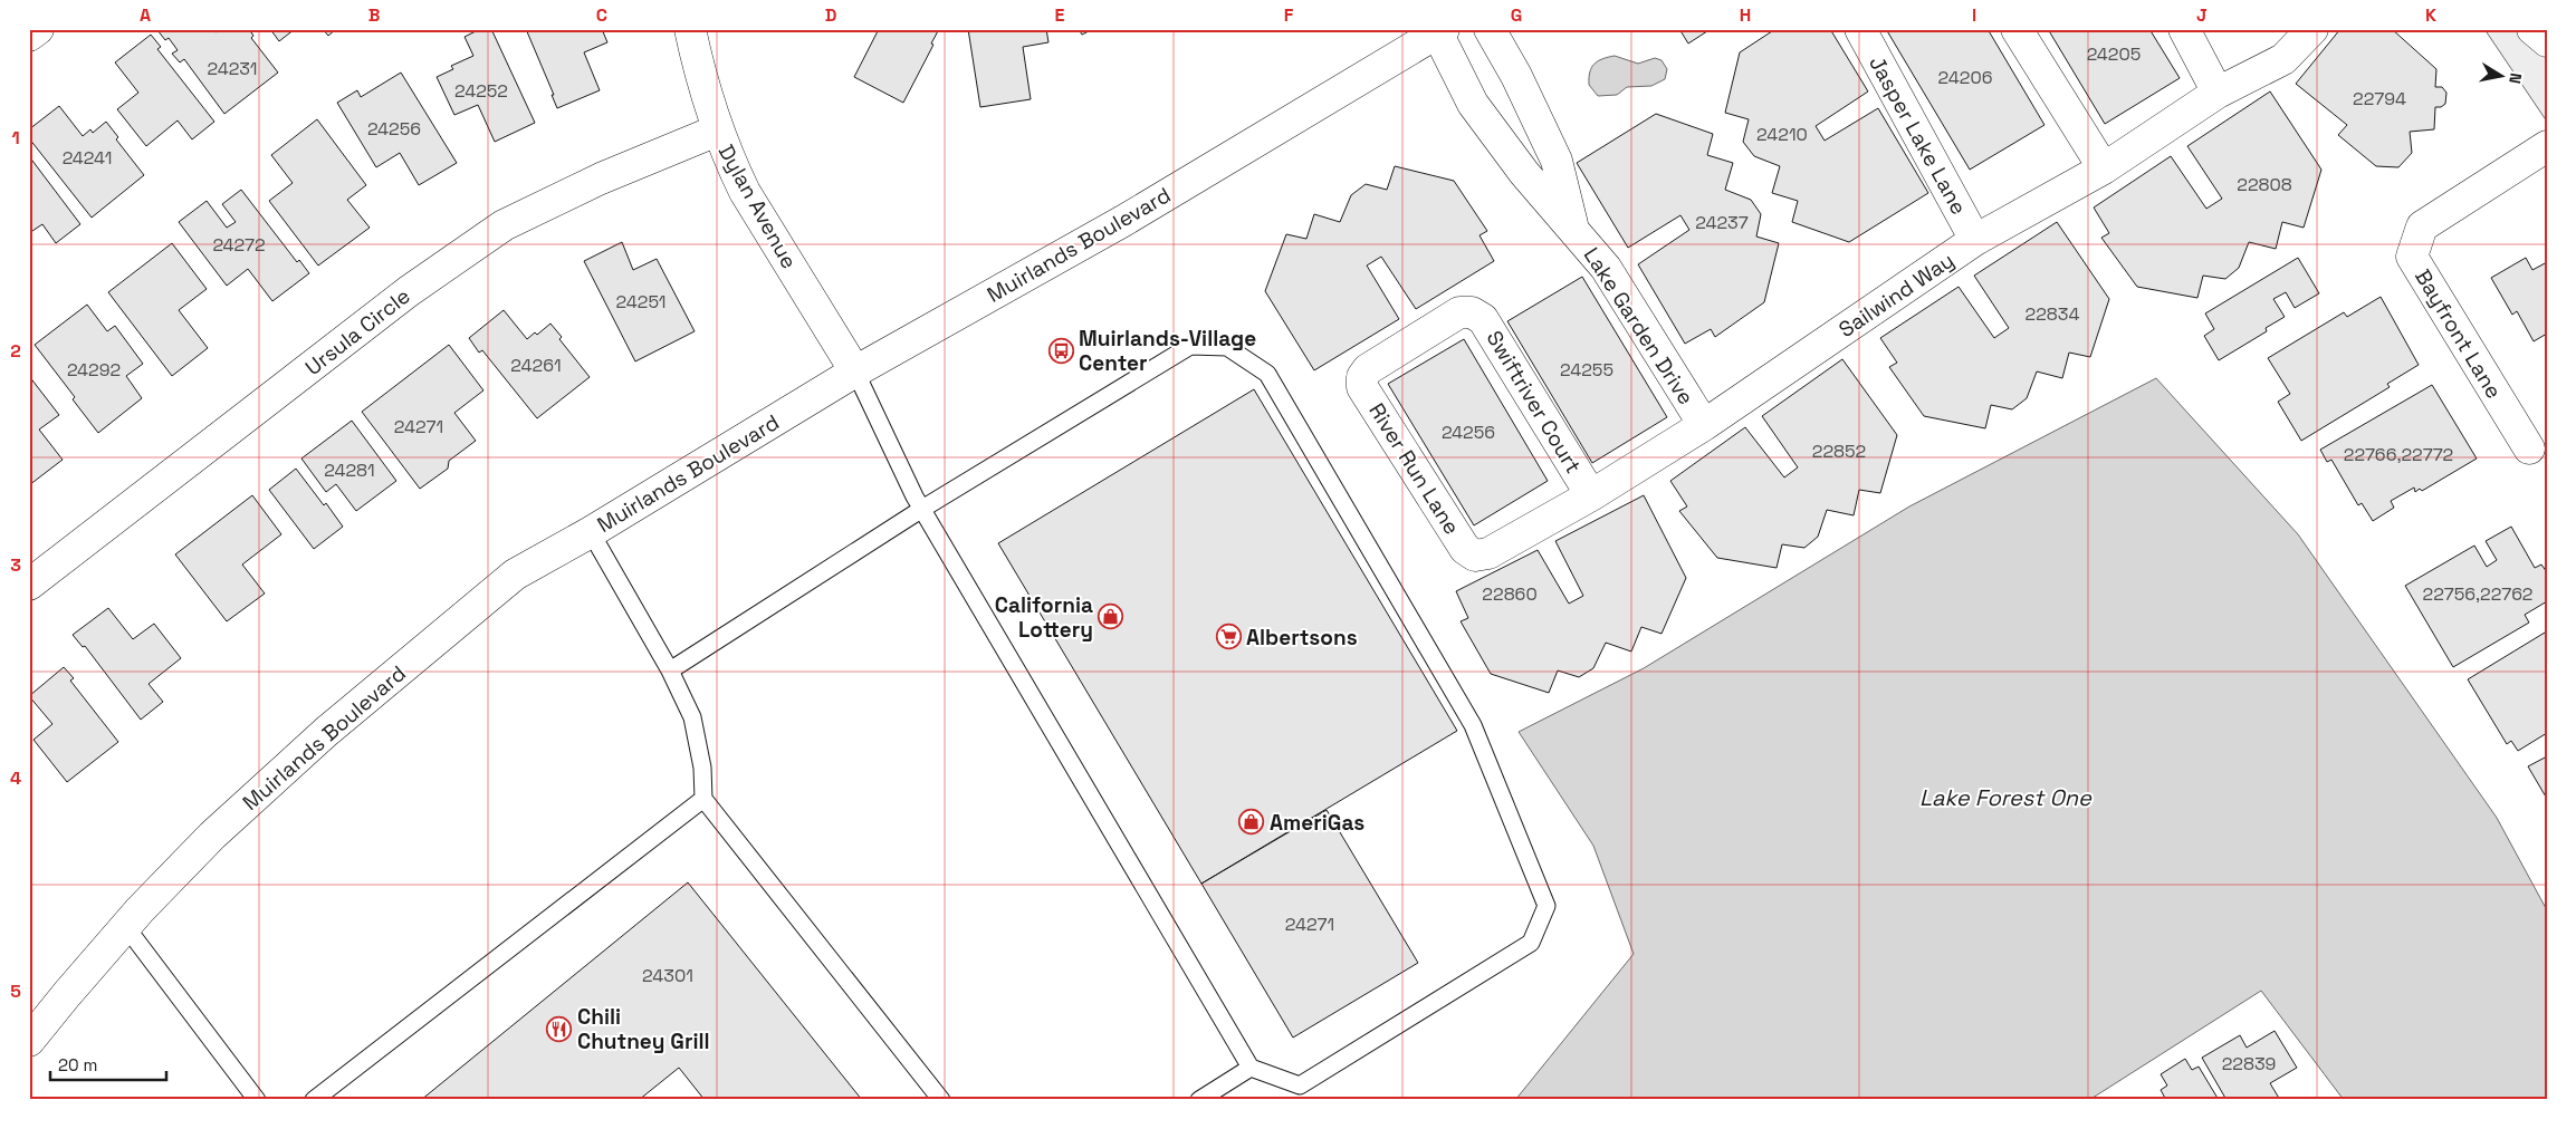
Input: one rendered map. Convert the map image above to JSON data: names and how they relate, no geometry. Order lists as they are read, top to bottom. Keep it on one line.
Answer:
{"streets":{"street":["Jasper Lake Lane","Dylan Avenue","Muirlands Boulevard","Sailwind Way","Lake Garden Drive","Ursula Circle","Bayfront Lane","Swiftriver Court","River Run Lane"]},"crossings":[["Jasper Lake Lane","Sailwind Way"],["Dylan Avenue","Muirlands Boulevard"],["Dylan Avenue","Ursula Circle"],["Muirlands Boulevard","Lake Garden Drive"],["Sailwind Way","Lake Garden Drive"],["Sailwind Way","Swiftriver Court"],["Sailwind Way","River Run Lane"],["Swiftriver Court","River Run Lane"]],"water":["Lake Forest One"],"places":{"bus stop":["Muirlands-Village Center"],"shop":["California Lottery","AmeriGas"],"supermarket":["Albertsons"],"restaurant":["Chili Chutney Grill"]},"house_numbers":["24205","24231","24206","24252","22794","24256","24210","24241","22808","24237","24272","24251","22834","24261","24292","24255","24271","24256","22852","22766,22772","24281","22860","22756,22762","24271","24301","22839"],"scale_bar":"20 m","north":"right","grid":{"columns":["A","B","C","D","E","F","G","H","I","J","K"],"rows":["1","2","3","4","5"]}}
